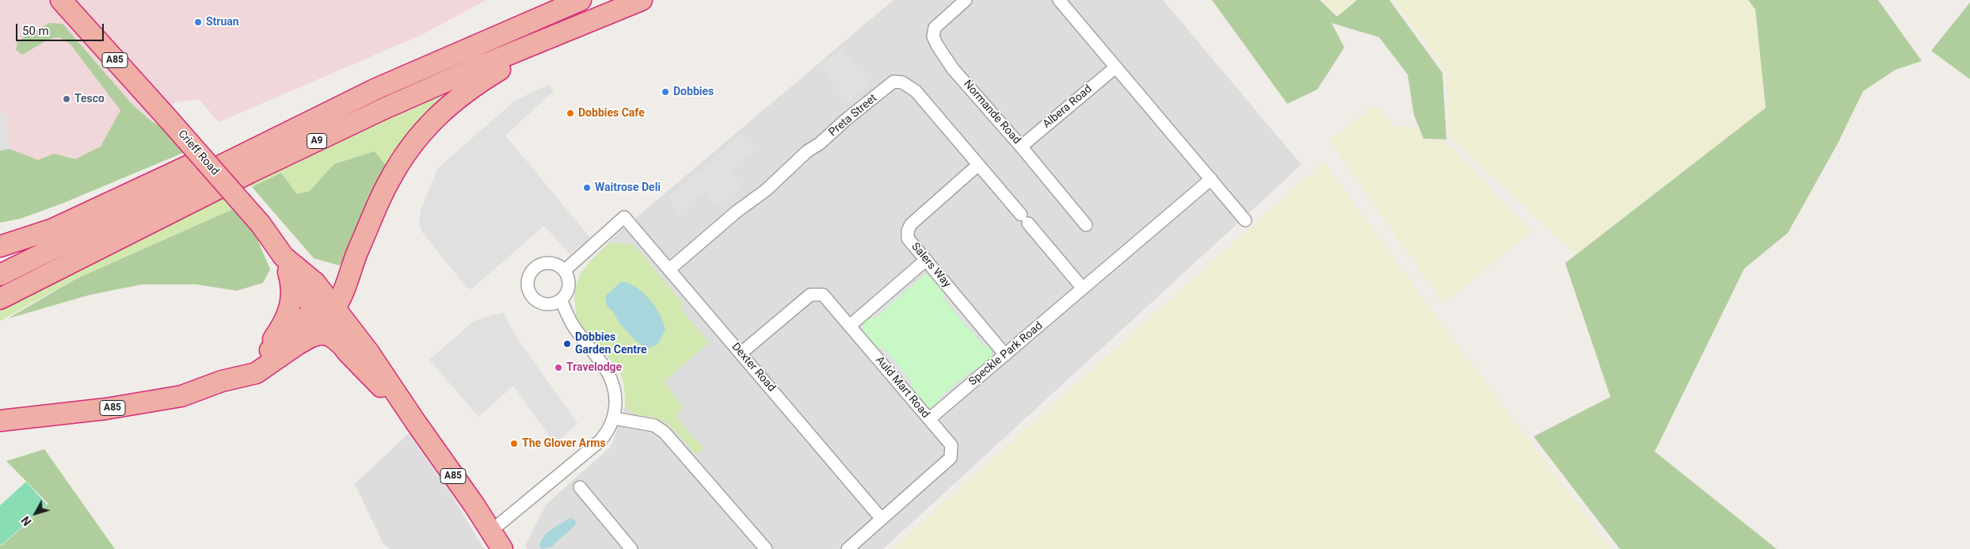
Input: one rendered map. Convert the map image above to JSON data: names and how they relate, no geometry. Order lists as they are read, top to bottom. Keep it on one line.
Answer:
{"streets":{"highway":["A85","A9","Crieff Road"],"street":["Albera Road","Normande Road","Preta Street","Salers Way","Speckle Park Road","Dexter Road","Auld Mart Road"]},"crossings":[["A85","A9"],["A85","Crieff Road"],["Albera Road","Normande Road"],["Preta Street","Salers Way"],["Preta Street","Speckle Park Road"],["Preta Street","Dexter Road"],["A9","Crieff Road"],["Salers Way","Speckle Park Road"],["Speckle Park Road","Auld Mart Road"],["Dexter Road","Auld Mart Road"]],"places":["Struan","Dobbies","Tesco","Dobbies Cafe","Waitrose Deli","Dobbies Garden Centre","Travelodge","The Glover Arms"],"scale_bar":"50 m","north":"bottom left"}
